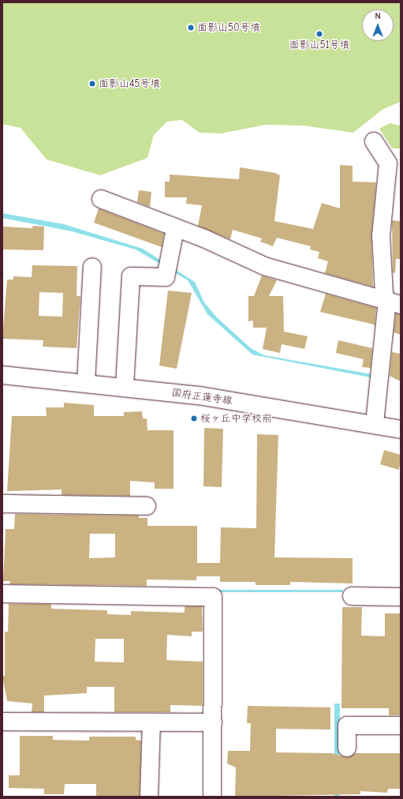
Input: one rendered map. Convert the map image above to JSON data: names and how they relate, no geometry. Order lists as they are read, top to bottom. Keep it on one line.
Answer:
{"streets":{"street":["国府正蓮寺線"]},"places":["面影山50号墳","面影山51号墳","面影山45号墳","桜ヶ丘中学校前"],"north":"top"}
